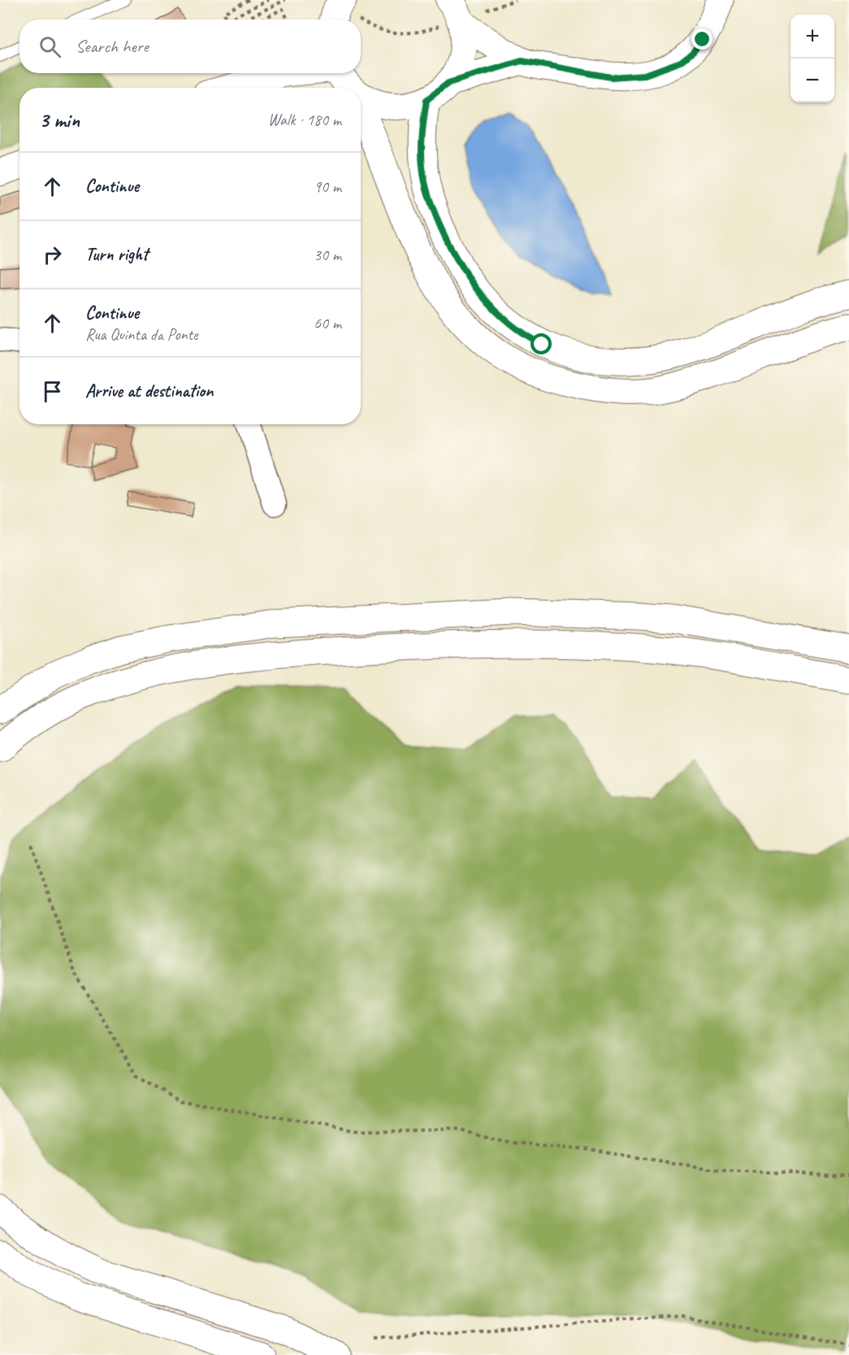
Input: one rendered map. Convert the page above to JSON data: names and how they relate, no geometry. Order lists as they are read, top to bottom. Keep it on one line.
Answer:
{"page":{"map_buttons":["+","−"],"search":"Search here","heading":["3 min","Walk · 180 m"],"list":[["Continue","90 m"],["Turn right","30 m"],["Continue","Rua Quinta da Ponte","60 m"],"Arrive at destination"]}}
